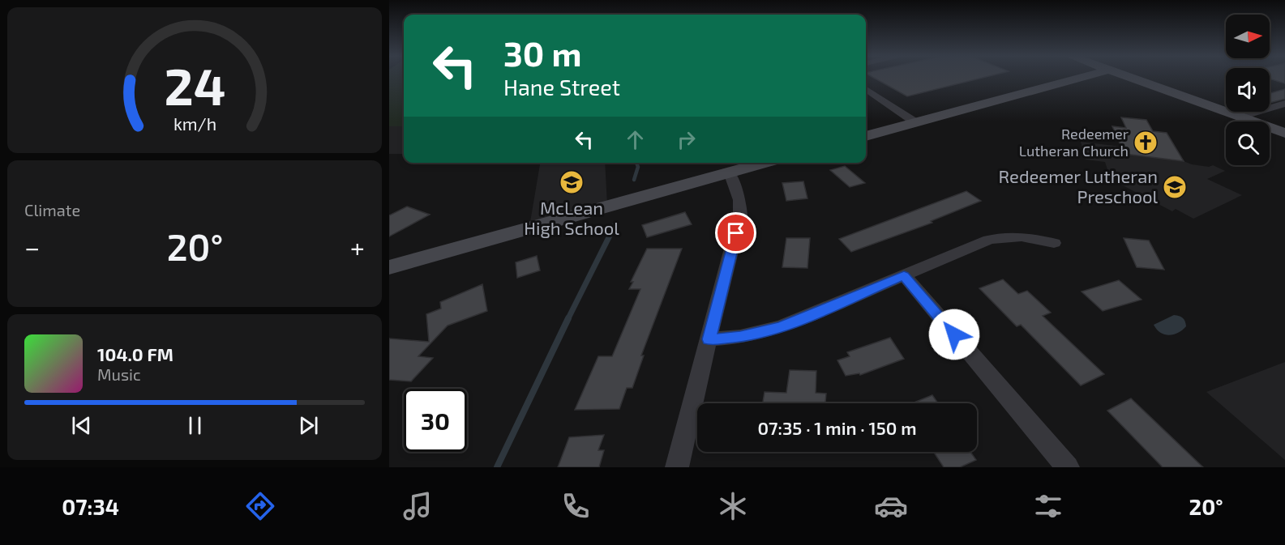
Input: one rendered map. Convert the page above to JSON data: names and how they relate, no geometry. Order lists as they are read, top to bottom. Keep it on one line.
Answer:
{"places":{"church":["Redeemer Lutheran Church"],"school or university":["McLean High School","Redeemer Lutheran Preschool"]},"north":"right","page":{"turn":["30 m","Hane Street"],"tile":"Climate","heat":["−","20°","+"],"song":["104.0 FM","Music"],"limit":"30","trip":"07:35 · 1 min · 150 m","tabs":["07:34","20°"],"gauge":["24","km/h"]}}
